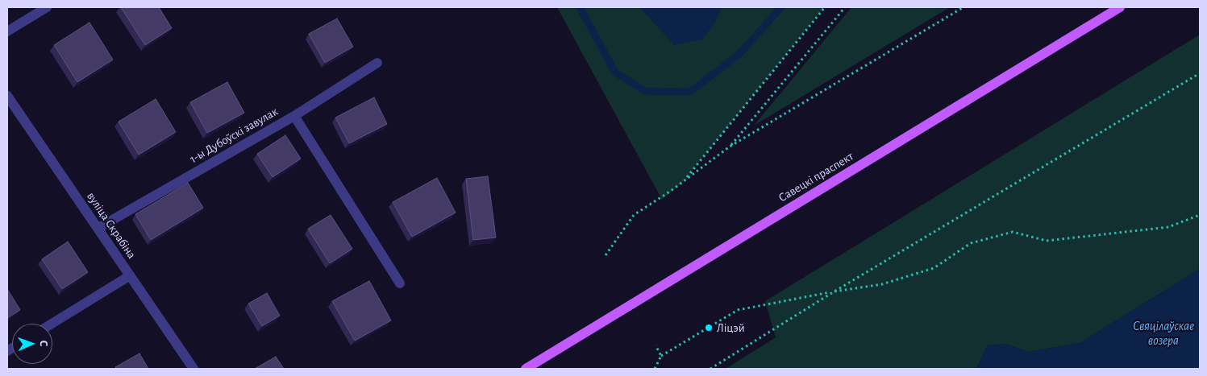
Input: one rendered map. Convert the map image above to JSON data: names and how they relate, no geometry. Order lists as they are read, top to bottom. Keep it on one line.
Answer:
{"streets":{"main road":["Савецкі праспект"],"street":["1-ы Дубоўскі завулак","вуліца Скрабіна"]},"crossings":[["1-ы Дубоўскі завулак","вуліца Скрабіна"]],"water":["Свяцілаўскае возера"],"places":["Ліцэй"],"north":"right"}
